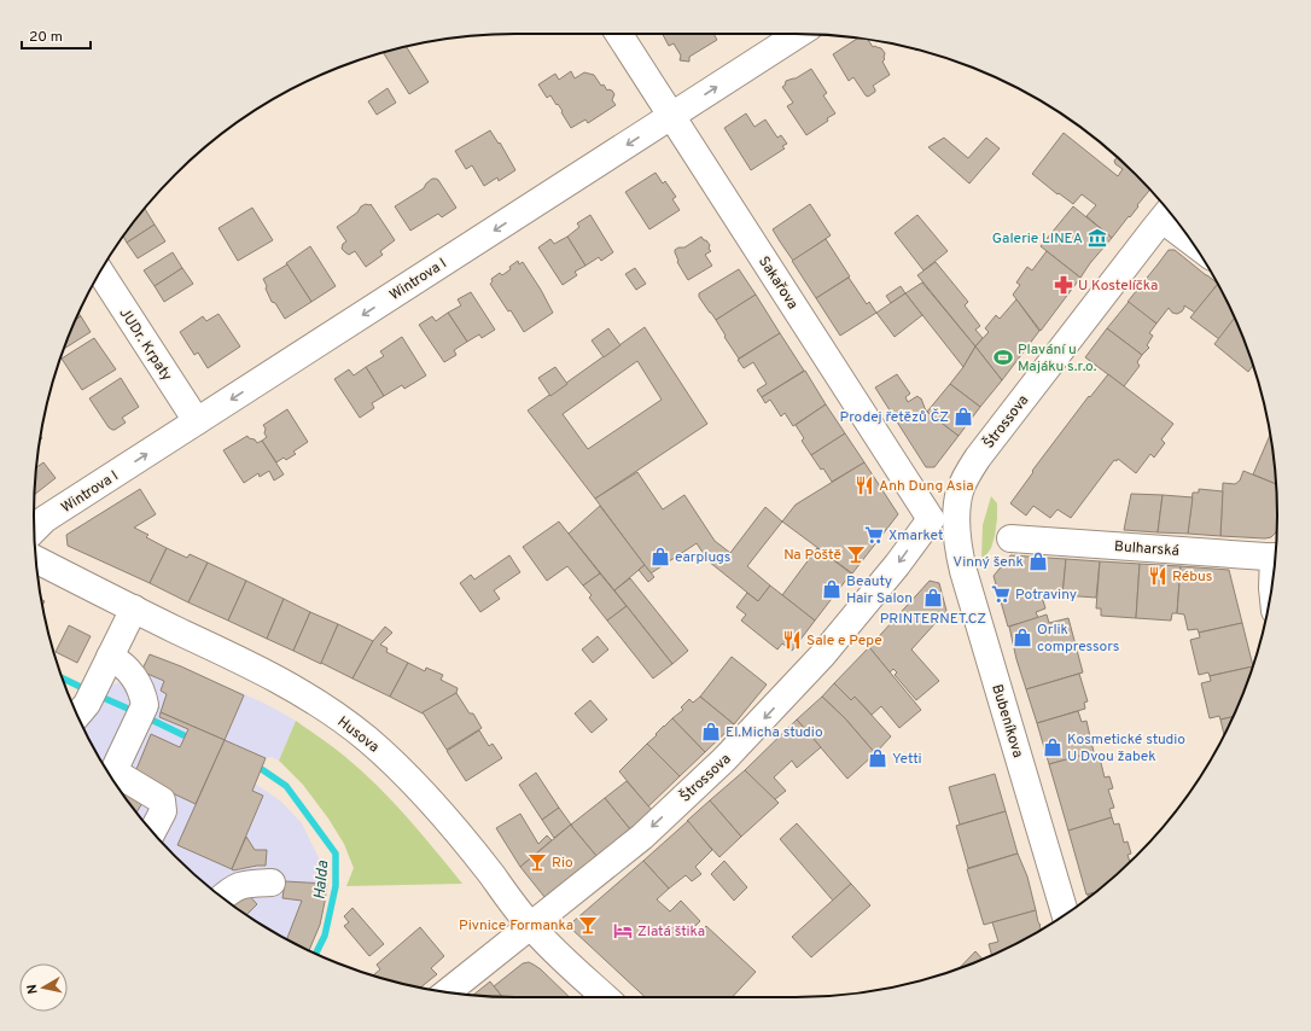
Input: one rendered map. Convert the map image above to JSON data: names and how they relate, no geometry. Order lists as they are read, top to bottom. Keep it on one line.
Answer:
{"streets":{"street":["Wintrova I","Sakařova","JUDr. Krpaty","Štrossova","Bulharská","Bubeníkova","Husova"]},"crossings":[["Wintrova I","Sakařova"],["Wintrova I","JUDr. Krpaty"],["Sakařova","Štrossova"],["Štrossova","Bubeníkova"],["Štrossova","Husova"]],"one_way":["Štrossova"],"water":["Halda"],"places":{"museum":["Galerie LINEA"],"pharmacy":["U Kostelíčka"],"sports":["Plavání u Majáku s.r.o."],"shop":["Prodej řetězů ČZ","earplugs","Vinný šenk","Beauty Hair Salon","PRINTERNET.CZ","Orlik compressors","El.Micha studio","Kosmetické studio U Dvou žabek","Yetti"],"restaurant":["Anh Dung Asia","Rébus","Sale e Pepe"],"supermarket":["Xmarket","Potraviny"],"bar":["Na Poště","Rio","Pivnice Formanka"],"hotel":["Zlatá štika"]},"scale_bar":"20 m","north":"left"}
